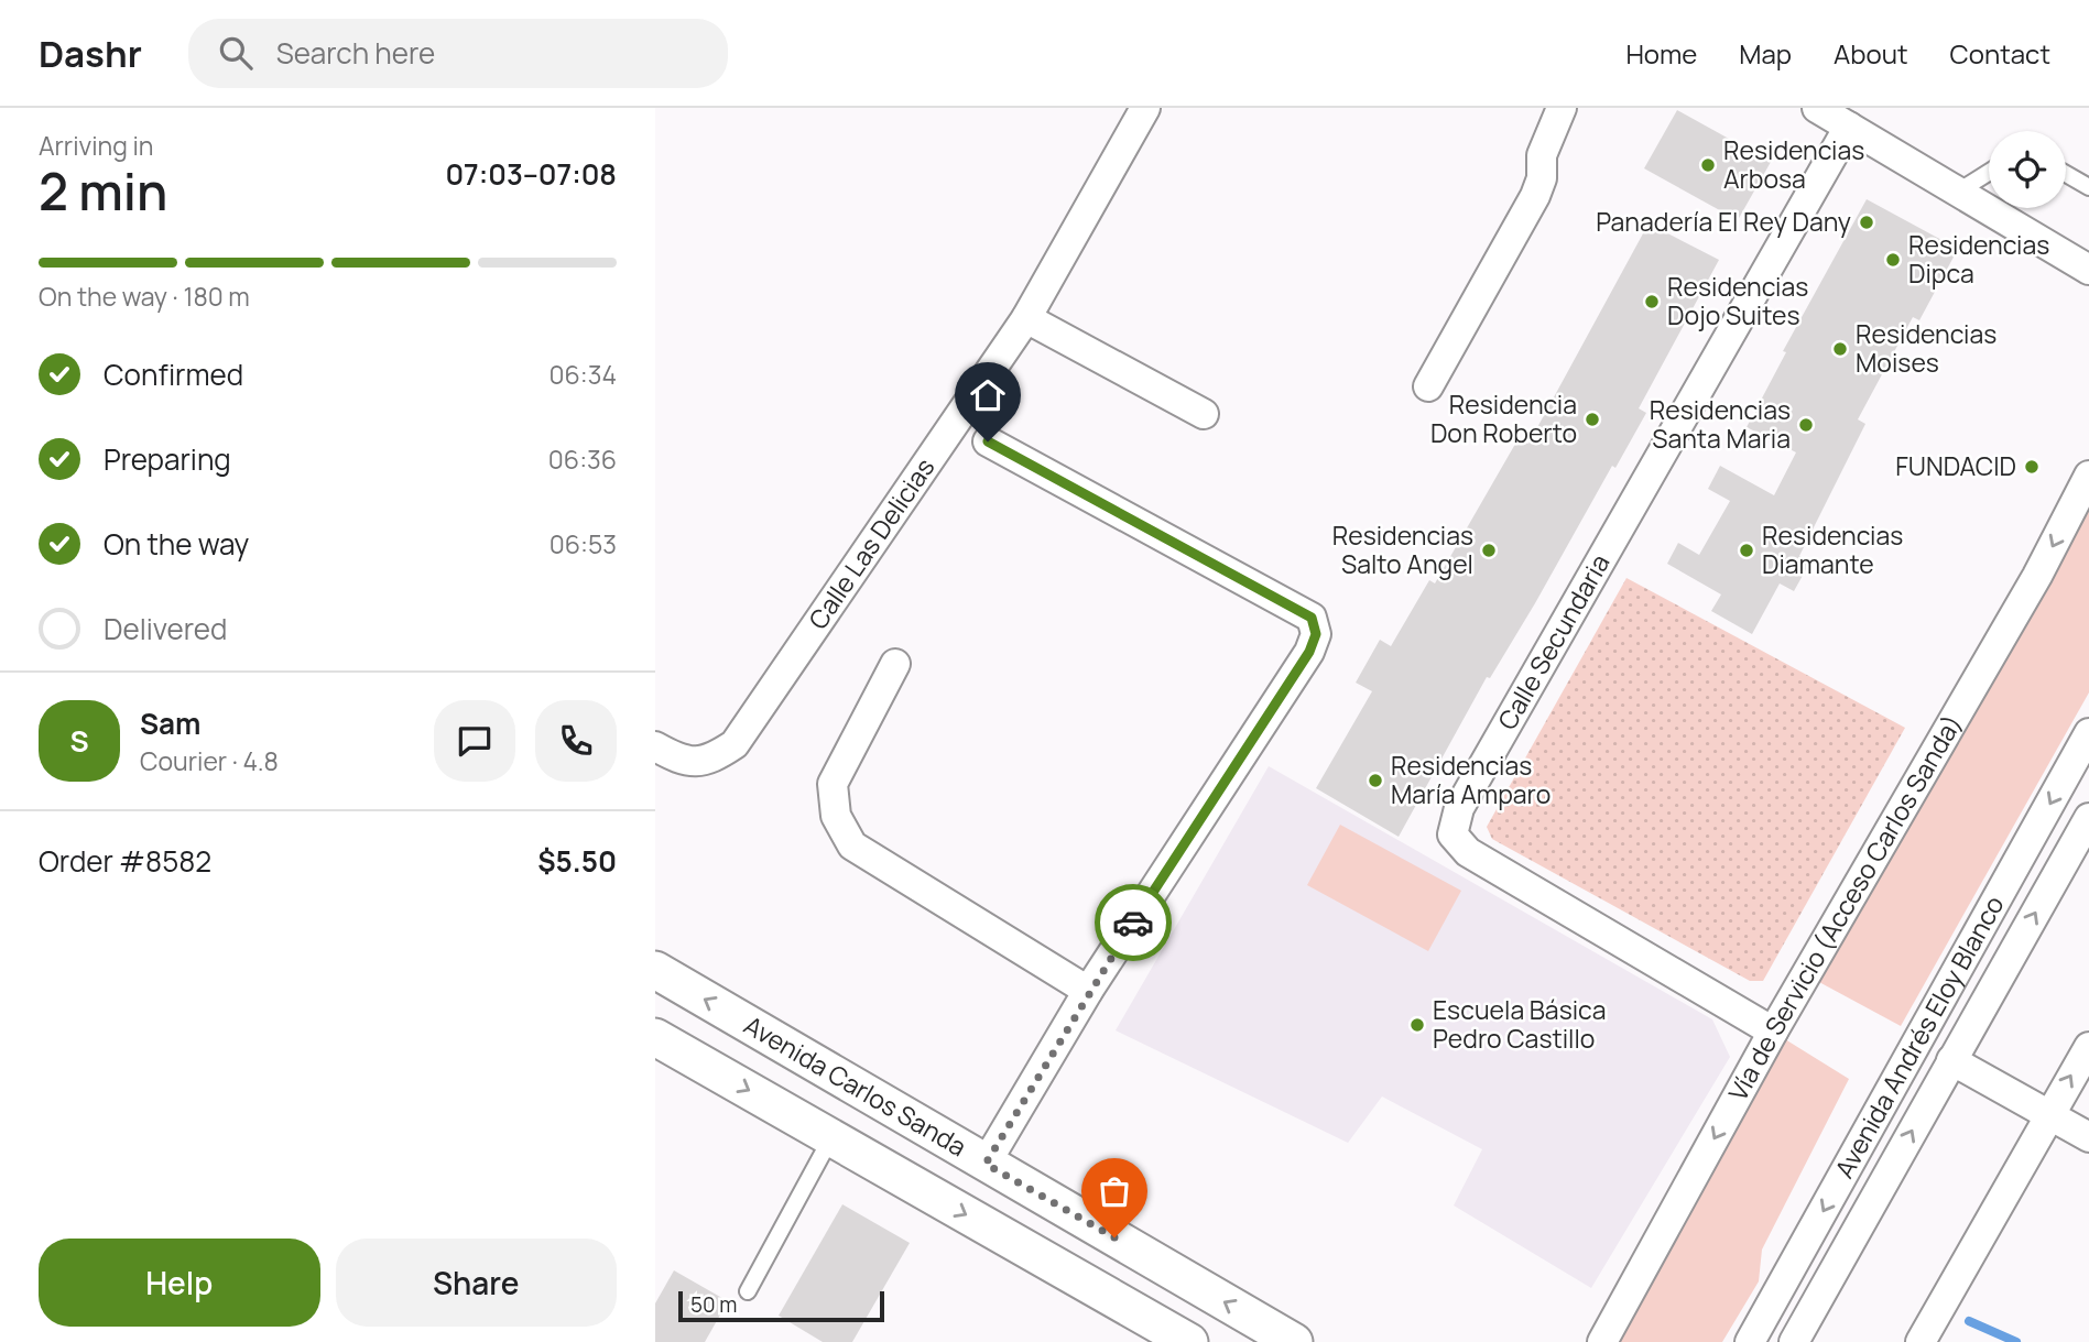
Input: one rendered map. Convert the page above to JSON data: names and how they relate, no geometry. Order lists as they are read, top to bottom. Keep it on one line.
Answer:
{"streets":{"street":["Calle Las Delicias","Calle Secundaria","Vía de Servicio (Acceso Carlos Sanda)","Avenida Andrés Eloy Blanco","Avenida Carlos Sanda"]},"crossings":[["Calle Secundaria","Vía de Servicio (Acceso Carlos Sanda)"]],"one_way":["Vía de Servicio (Acceso Carlos Sanda)"],"places":["Residencias Arbosa","Panadería El Rey Dany","Residencias Dipca","Residencias Dojo Suites","Residencias Moises","Residencia Don Roberto","Residencias Santa Maria","FUNDACID","Residencias Salto Angel","Residencias Diamante","Residencias María Amparo","Escuela Básica Pedro Castillo"],"scale_bar":"50 m","page":{"header":"Dashr","search":"Search here","nav":["Home","Map","About","Contact"],"heading":["2 min","Arriving in","07:03–07:08"],"panel":["Sam","Courier · 4.8","Order #8582","$5.50"],"bar":"On the way · 180 m","list":[["Confirmed","06:34"],["Preparing","06:36"],["On the way","06:53"],"Delivered"],"round":"S","buttons":["Help","Share"],"scale":"50 m"}}
